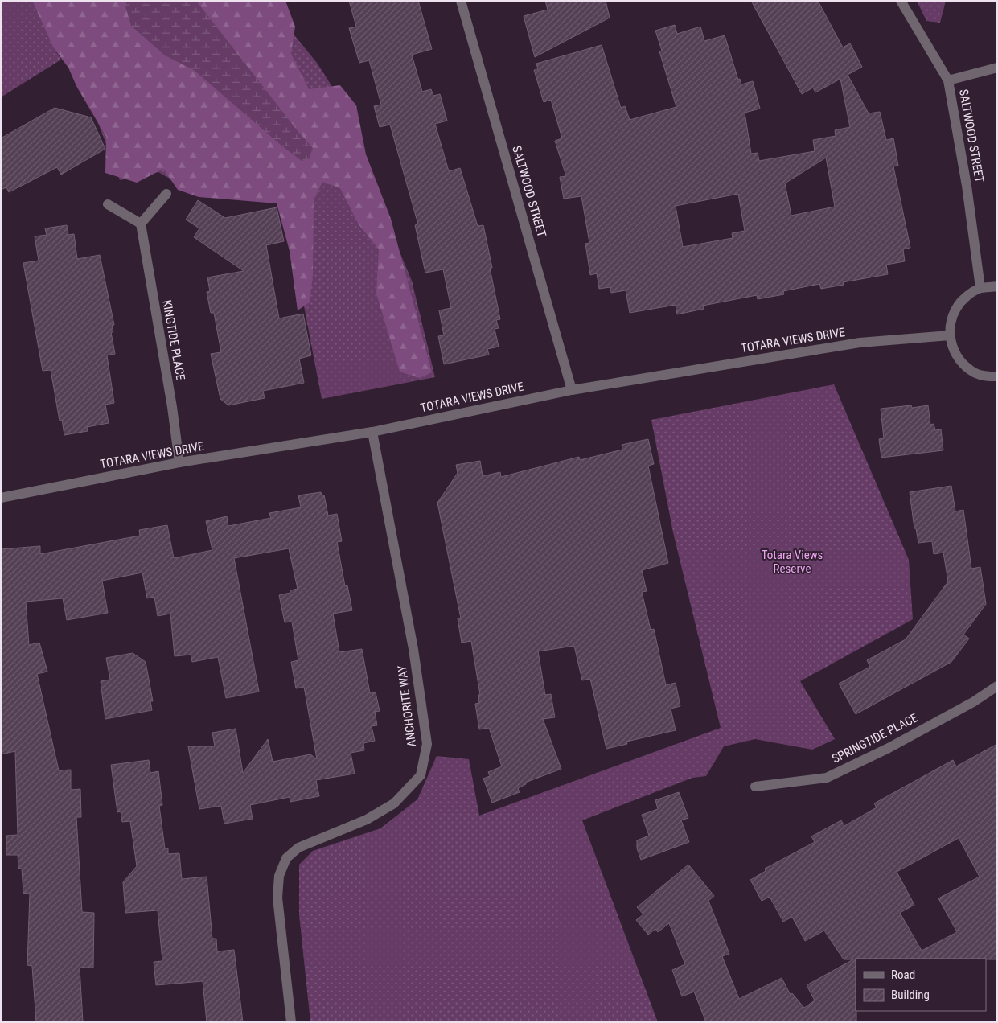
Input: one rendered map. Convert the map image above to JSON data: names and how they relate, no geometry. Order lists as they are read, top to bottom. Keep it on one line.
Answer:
{"streets":{"street":["SALTWOOD STREET","KINGTIDE PLACE","TOTARA VIEWS DRIVE","ANCHORITE WAY","SPRINGTIDE PLACE"]},"crossings":[["SALTWOOD STREET","TOTARA VIEWS DRIVE"],["KINGTIDE PLACE","TOTARA VIEWS DRIVE"],["TOTARA VIEWS DRIVE","ANCHORITE WAY"]],"parks":["Totara Views Reserve"],"legend":["Road","Building"]}
